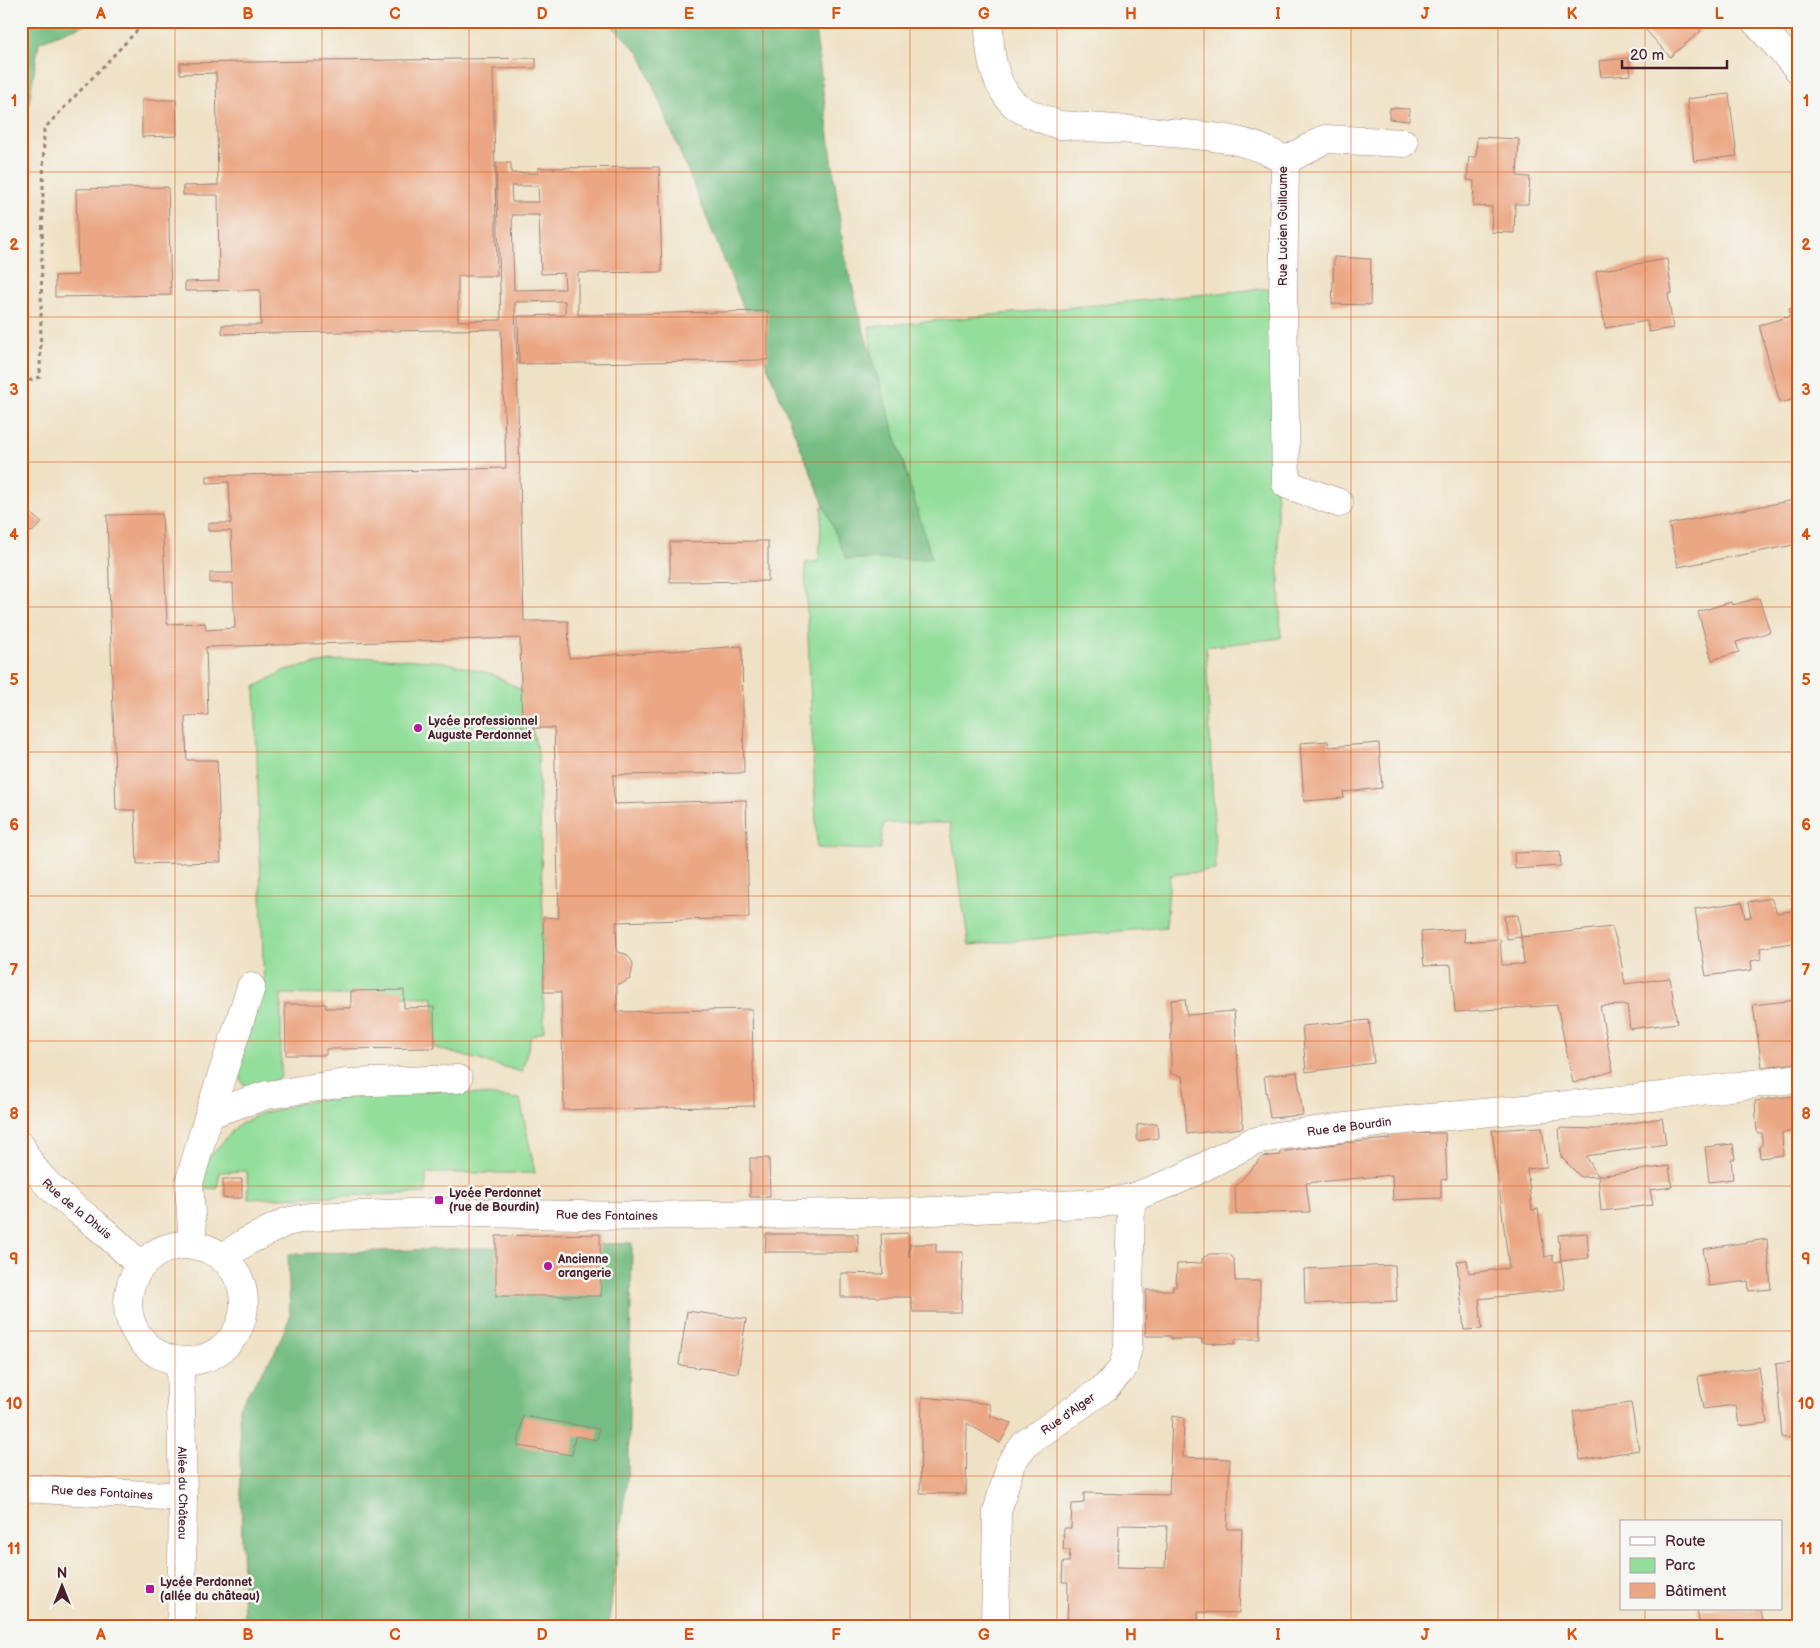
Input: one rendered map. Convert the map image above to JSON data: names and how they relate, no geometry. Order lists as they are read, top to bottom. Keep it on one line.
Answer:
{"streets":{"street":["Rue Lucien Guillaume","Rue de Bourdin","Rue de la Dhuis","Rue des Fontaines","Rue d'Alger","Allée du Château"]},"crossings":[["Rue de Bourdin","Rue des Fontaines"],["Rue de Bourdin","Rue d'Alger"],["Rue de la Dhuis","Rue des Fontaines"],["Rue de la Dhuis","Allée du Château"],["Rue des Fontaines","Allée du Château"]],"places":{"other":["Lycée professionnel Auguste Perdonnet","Ancienne orangerie"],"transit":["Lycée Perdonnet (rue de Bourdin)","Lycée Perdonnet (allée du château)"]},"legend":["Route","Parc","Bâtiment"],"scale_bar":"20 m","north":"top","grid":{"columns":["A","B","C","D","E","F","G","H","I","J","K","L"],"rows":["1","2","3","4","5","6","7","8","9","10","11"]}}
